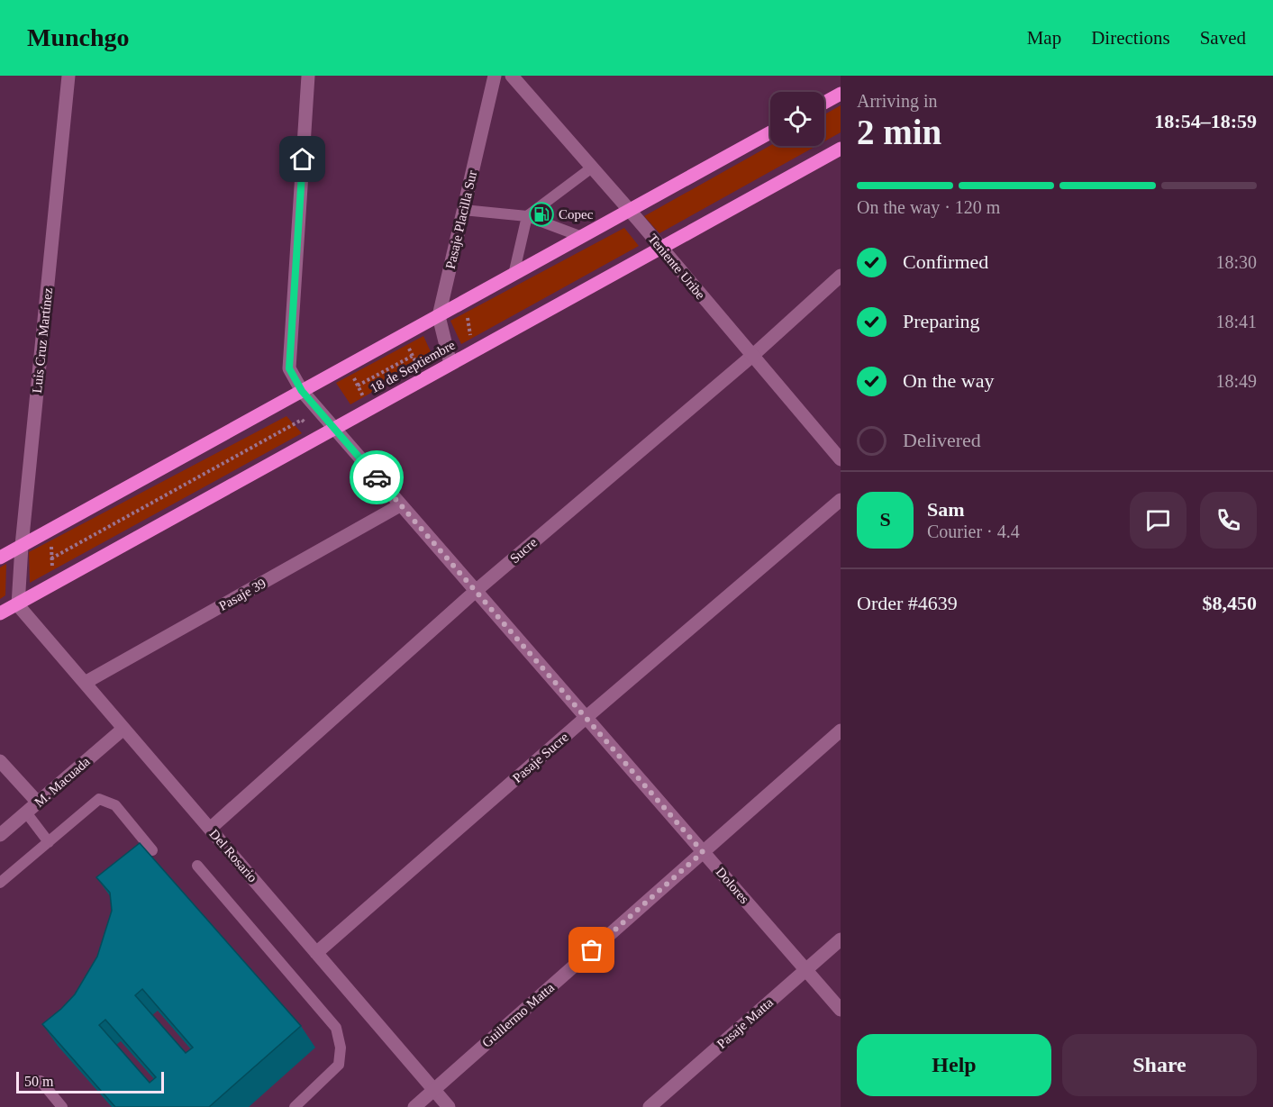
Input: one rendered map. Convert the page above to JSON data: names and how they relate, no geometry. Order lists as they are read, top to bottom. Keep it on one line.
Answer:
{"streets":{"main road":["18 de Septiembre"],"street":["Pasaje Placilla Sur","Teniente Uribe","Luis Cruz Martínez","Sucre","Pasaje 39","Pasaje Sucre","M. Macuada","Del Rosario","Dolores","Guillermo Matta","Pasaje Matta"]},"crossings":[["Pasaje Placilla Sur","18 de Septiembre"],["Teniente Uribe","18 de Septiembre"],["Teniente Uribe","Sucre"],["Luis Cruz Martínez","18 de Septiembre"],["Luis Cruz Martínez","Del Rosario"],["18 de Septiembre","Del Rosario"],["18 de Septiembre","Dolores"],["Sucre","Del Rosario"],["Sucre","Dolores"],["Pasaje 39","Del Rosario"],["Pasaje 39","Dolores"],["Pasaje Sucre","Del Rosario"],["Pasaje Sucre","Dolores"],["M. Macuada","Del Rosario"],["Del Rosario","Guillermo Matta"],["Dolores","Guillermo Matta"],["Dolores","Pasaje Matta"]],"places":{"fuel station":["Copec"]},"scale_bar":"50 m","page":{"header":"Munchgo","nav":["Map","Directions","Saved"],"heading":["2 min","Arriving in","18:54–18:59"],"panel":["Sam","Courier · 4.4","Order #4639","$8,450"],"bar":"On the way · 120 m","list":[["Confirmed","18:30"],["Preparing","18:41"],["On the way","18:49"],"Delivered"],"round":"S","buttons":["Help","Share"],"scale":"50 m"}}
